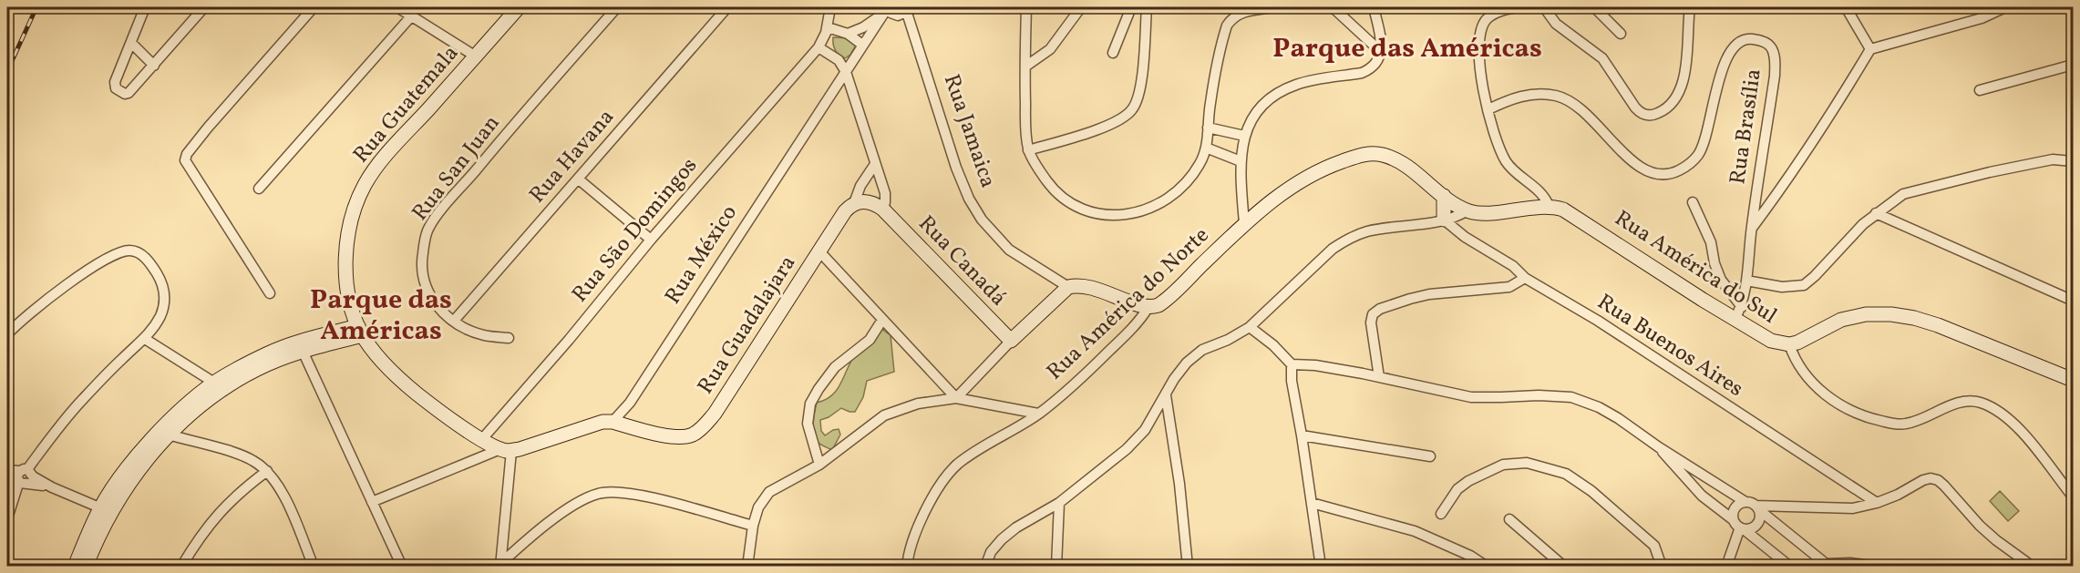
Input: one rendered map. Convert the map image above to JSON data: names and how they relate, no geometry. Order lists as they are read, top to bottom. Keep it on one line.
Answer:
{"streets":{"street":["Rua Guatemala","Rua Brasília","Rua Jamaica","Rua Havana","Rua San Juan","Rua São Domingos","Rua México","Rua Canadá","Rua América do Sul","Rua América do Norte","Rua Guadalajara","Rua Buenos Aires"]},"crossings":[["Rua Guatemala","Rua São Domingos"],["Rua Brasília","Rua América do Sul"],["Rua Jamaica","Rua México"],["Rua Jamaica","Rua América do Norte"],["Rua Havana","Rua San Juan"],["Rua México","Rua Guadalajara"],["Rua América do Sul","Rua América do Norte"]],"districts":["Parque das Américas","Parque das Américas"]}
